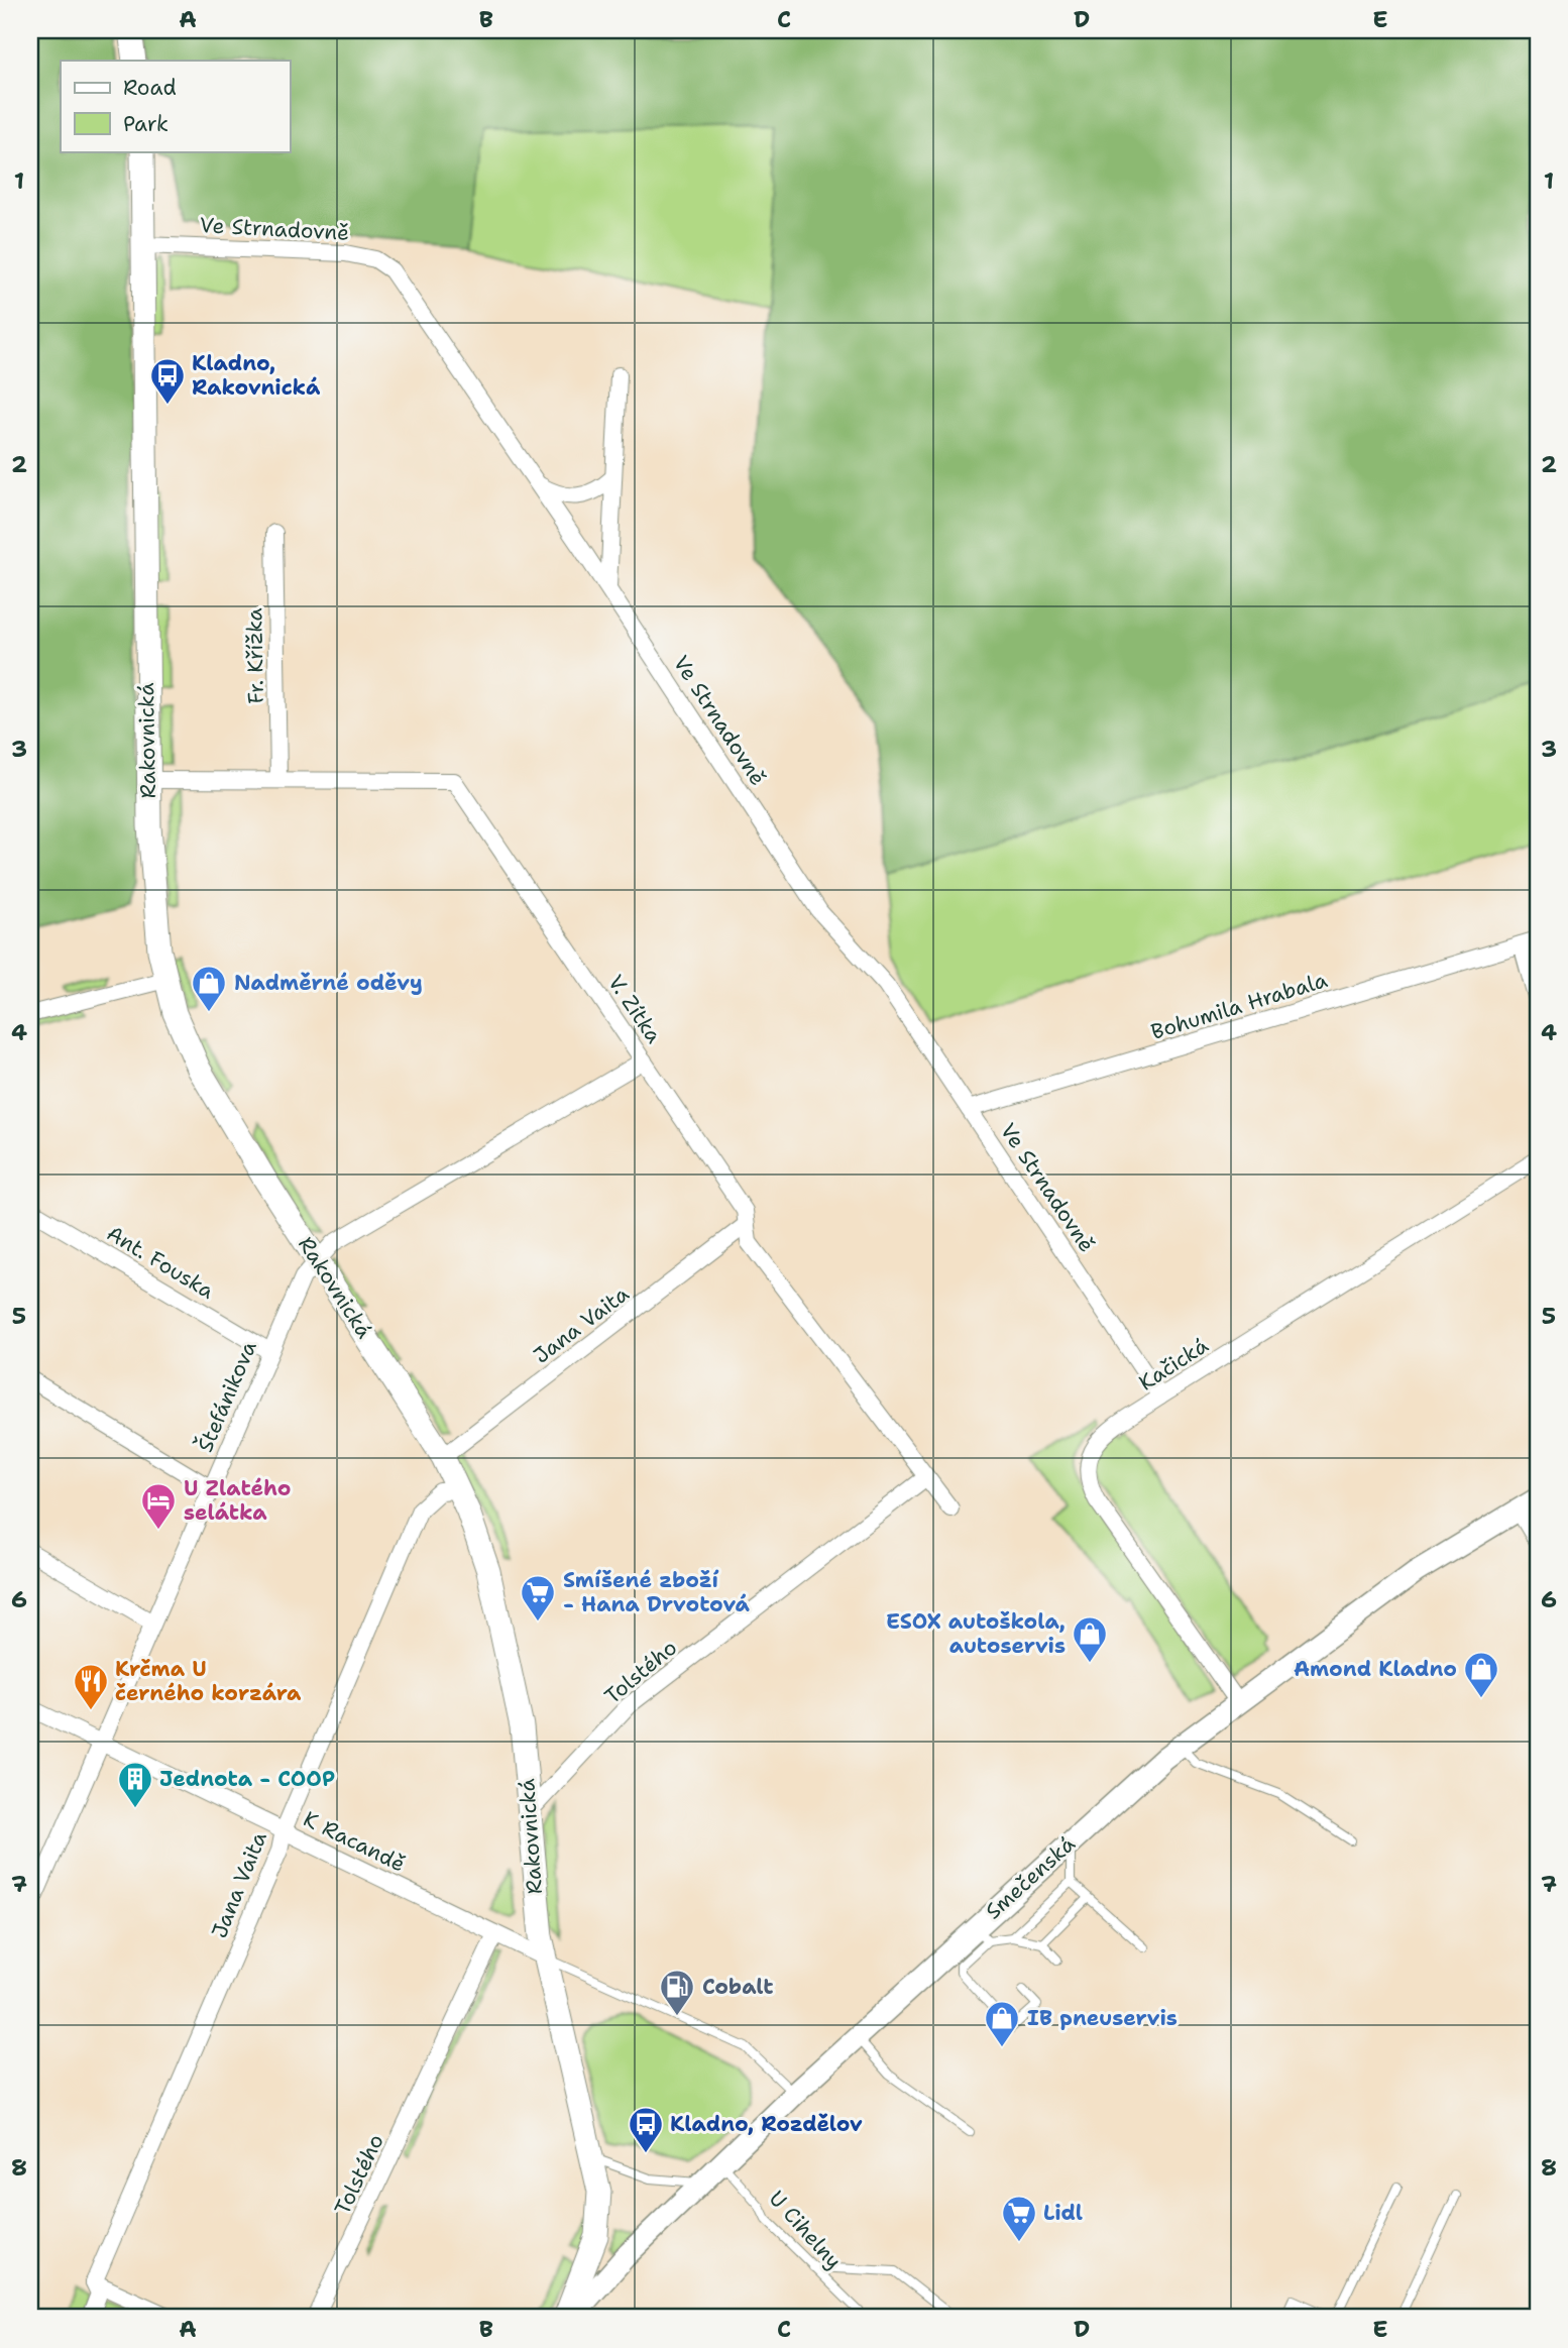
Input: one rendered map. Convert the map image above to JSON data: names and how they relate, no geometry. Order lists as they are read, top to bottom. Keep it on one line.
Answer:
{"streets":{"main road":["Rakovnická"],"street":["Ve Strnadovně","Fr. Křížka","Bohumila Hrabala","V. Zítka","Ant. Fouska","Jana Vaita","Kačická","Štefánikova","Tolstého","K Racandě","Smečenská"],"lane":["U Cihelny"]},"crossings":[["Ve Strnadovně","Rakovnická"],["Ve Strnadovně","Bohumila Hrabala"],["Ve Strnadovně","Kačická"],["Fr. Křížka","V. Zítka"],["Rakovnická","V. Zítka"],["Rakovnická","Jana Vaita"],["Rakovnická","Štefánikova"],["Rakovnická","Tolstého"],["Rakovnická","K Racandě"],["V. Zítka","Jana Vaita"],["V. Zítka","Štefánikova"],["V. Zítka","Tolstého"],["Ant. Fouska","Štefánikova"],["Jana Vaita","K Racandě"],["Kačická","Smečenská"],["Štefánikova","K Racandě"],["Tolstého","K Racandě"],["Smečenská","U Cihelny"]],"places":{"bus stop":["Kladno, Rakovnická","Kladno, Rozdělov"],"shop":["Nadměrné oděvy","ESOX autoškola, autoservis","Amond Kladno","IB pneuservis"],"hotel":["U Zlatého selátka"],"supermarket":["Smíšené zboží - Hana Drvotová","Lidl"],"restaurant":["Krčma U černého korzára"],"building":["Jednota - COOP"],"fuel station":["Cobalt"]},"legend":["Road","Park"],"grid":{"columns":["A","B","C","D","E"],"rows":["1","2","3","4","5","6","7","8"]}}
